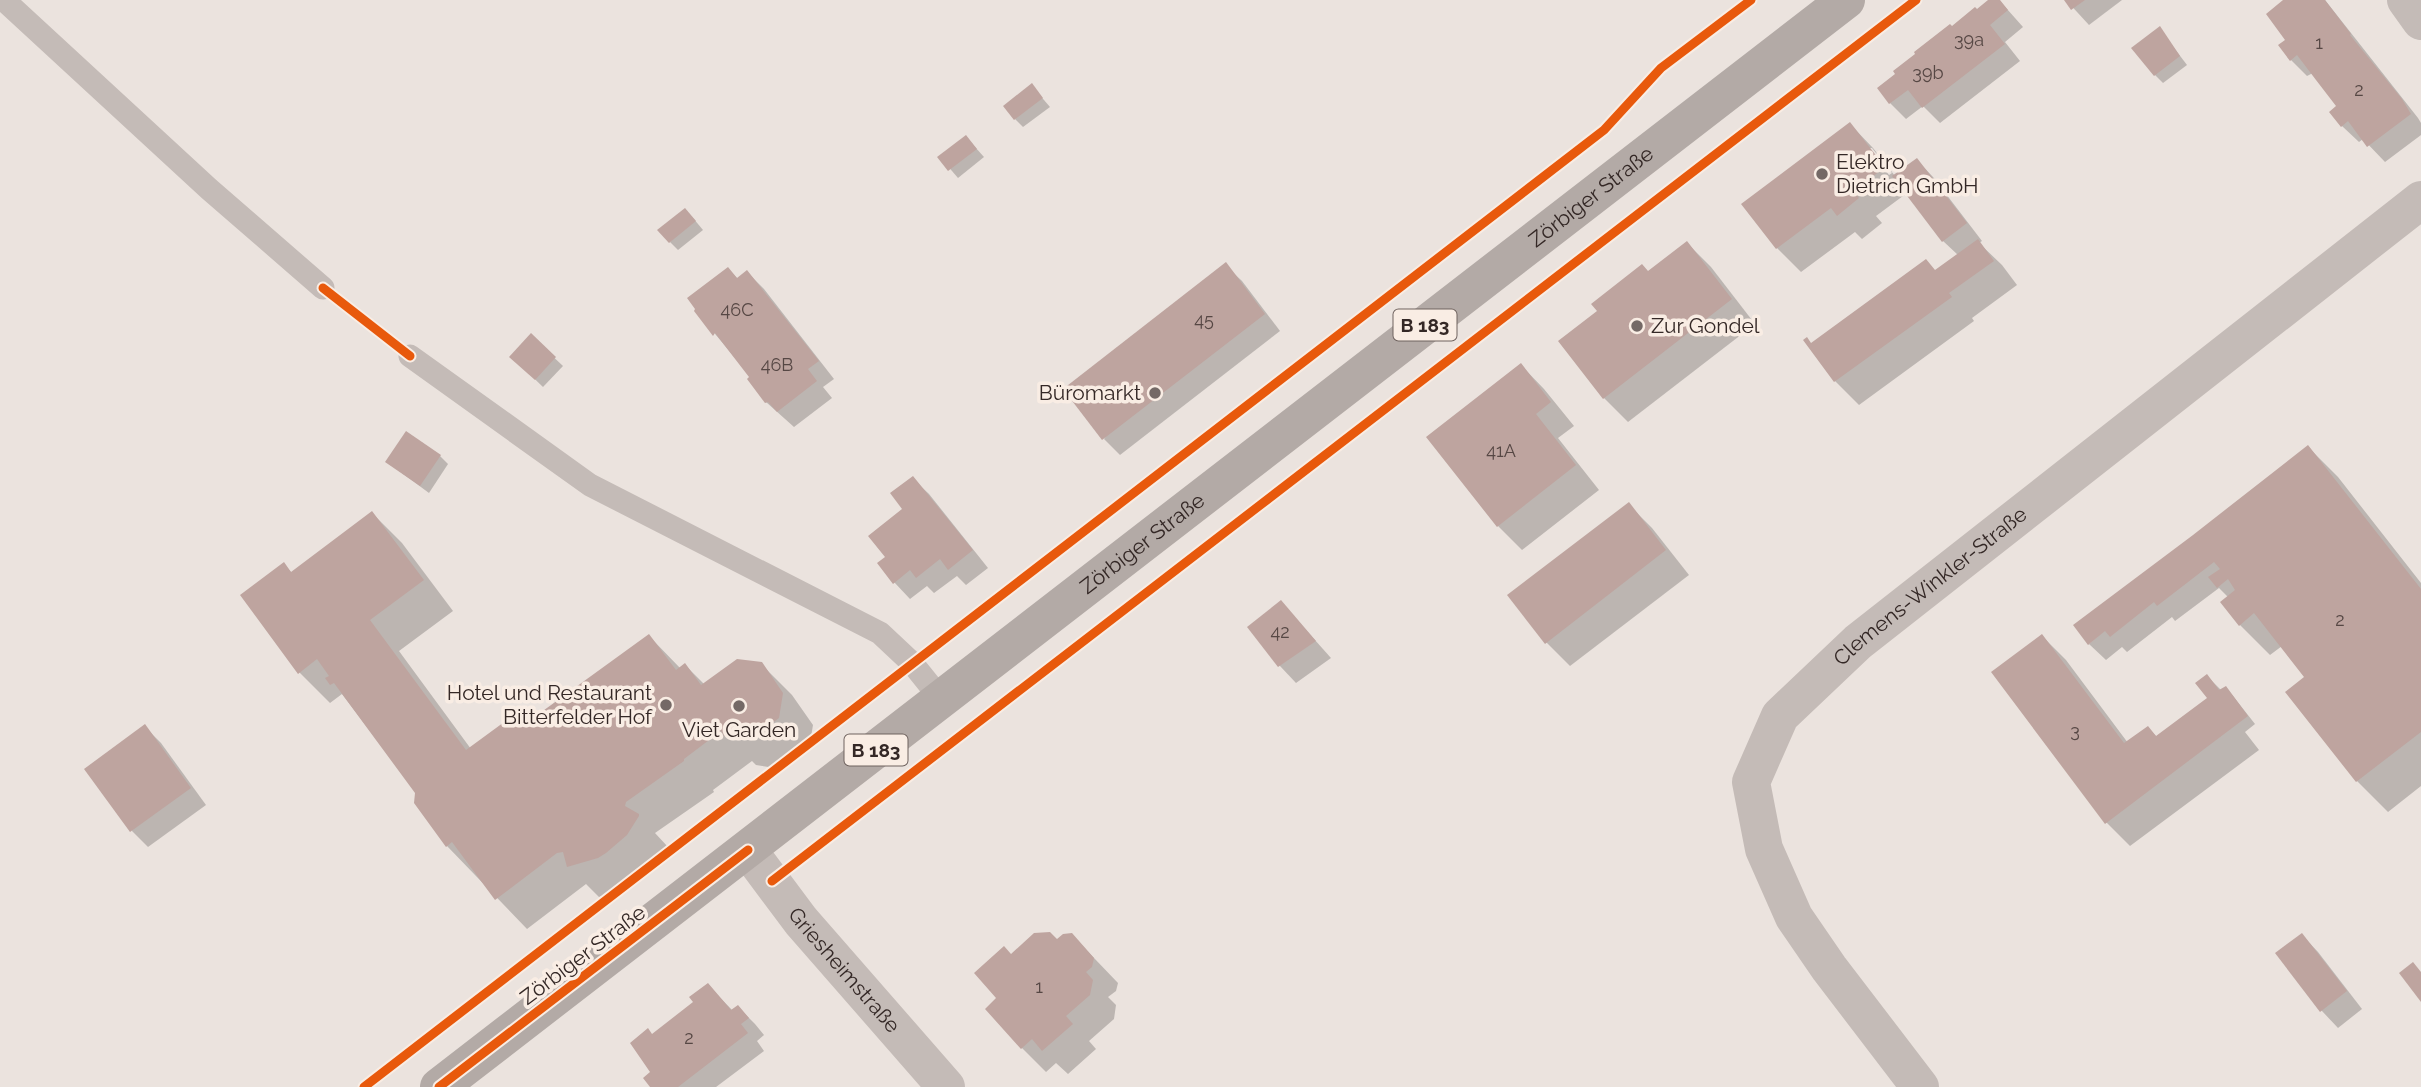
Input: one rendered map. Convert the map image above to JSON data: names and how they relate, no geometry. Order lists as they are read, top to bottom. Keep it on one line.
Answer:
{"streets":{"main road":["Zörbiger Straße","B 183"],"street":["Clemens-Winkler-Straße","Griesheimstraße"]},"crossings":[["Zörbiger Straße","Griesheimstraße"]],"places":["Elektro Dietrich GmbH","Zur Gondel","Büromarkt","Hotel und Restaurant Bitterfelder Hof","Viet Garden"],"house_numbers":["39a","1","39b","2","46C","45","46B","41A","2","42","3","1","2"]}
